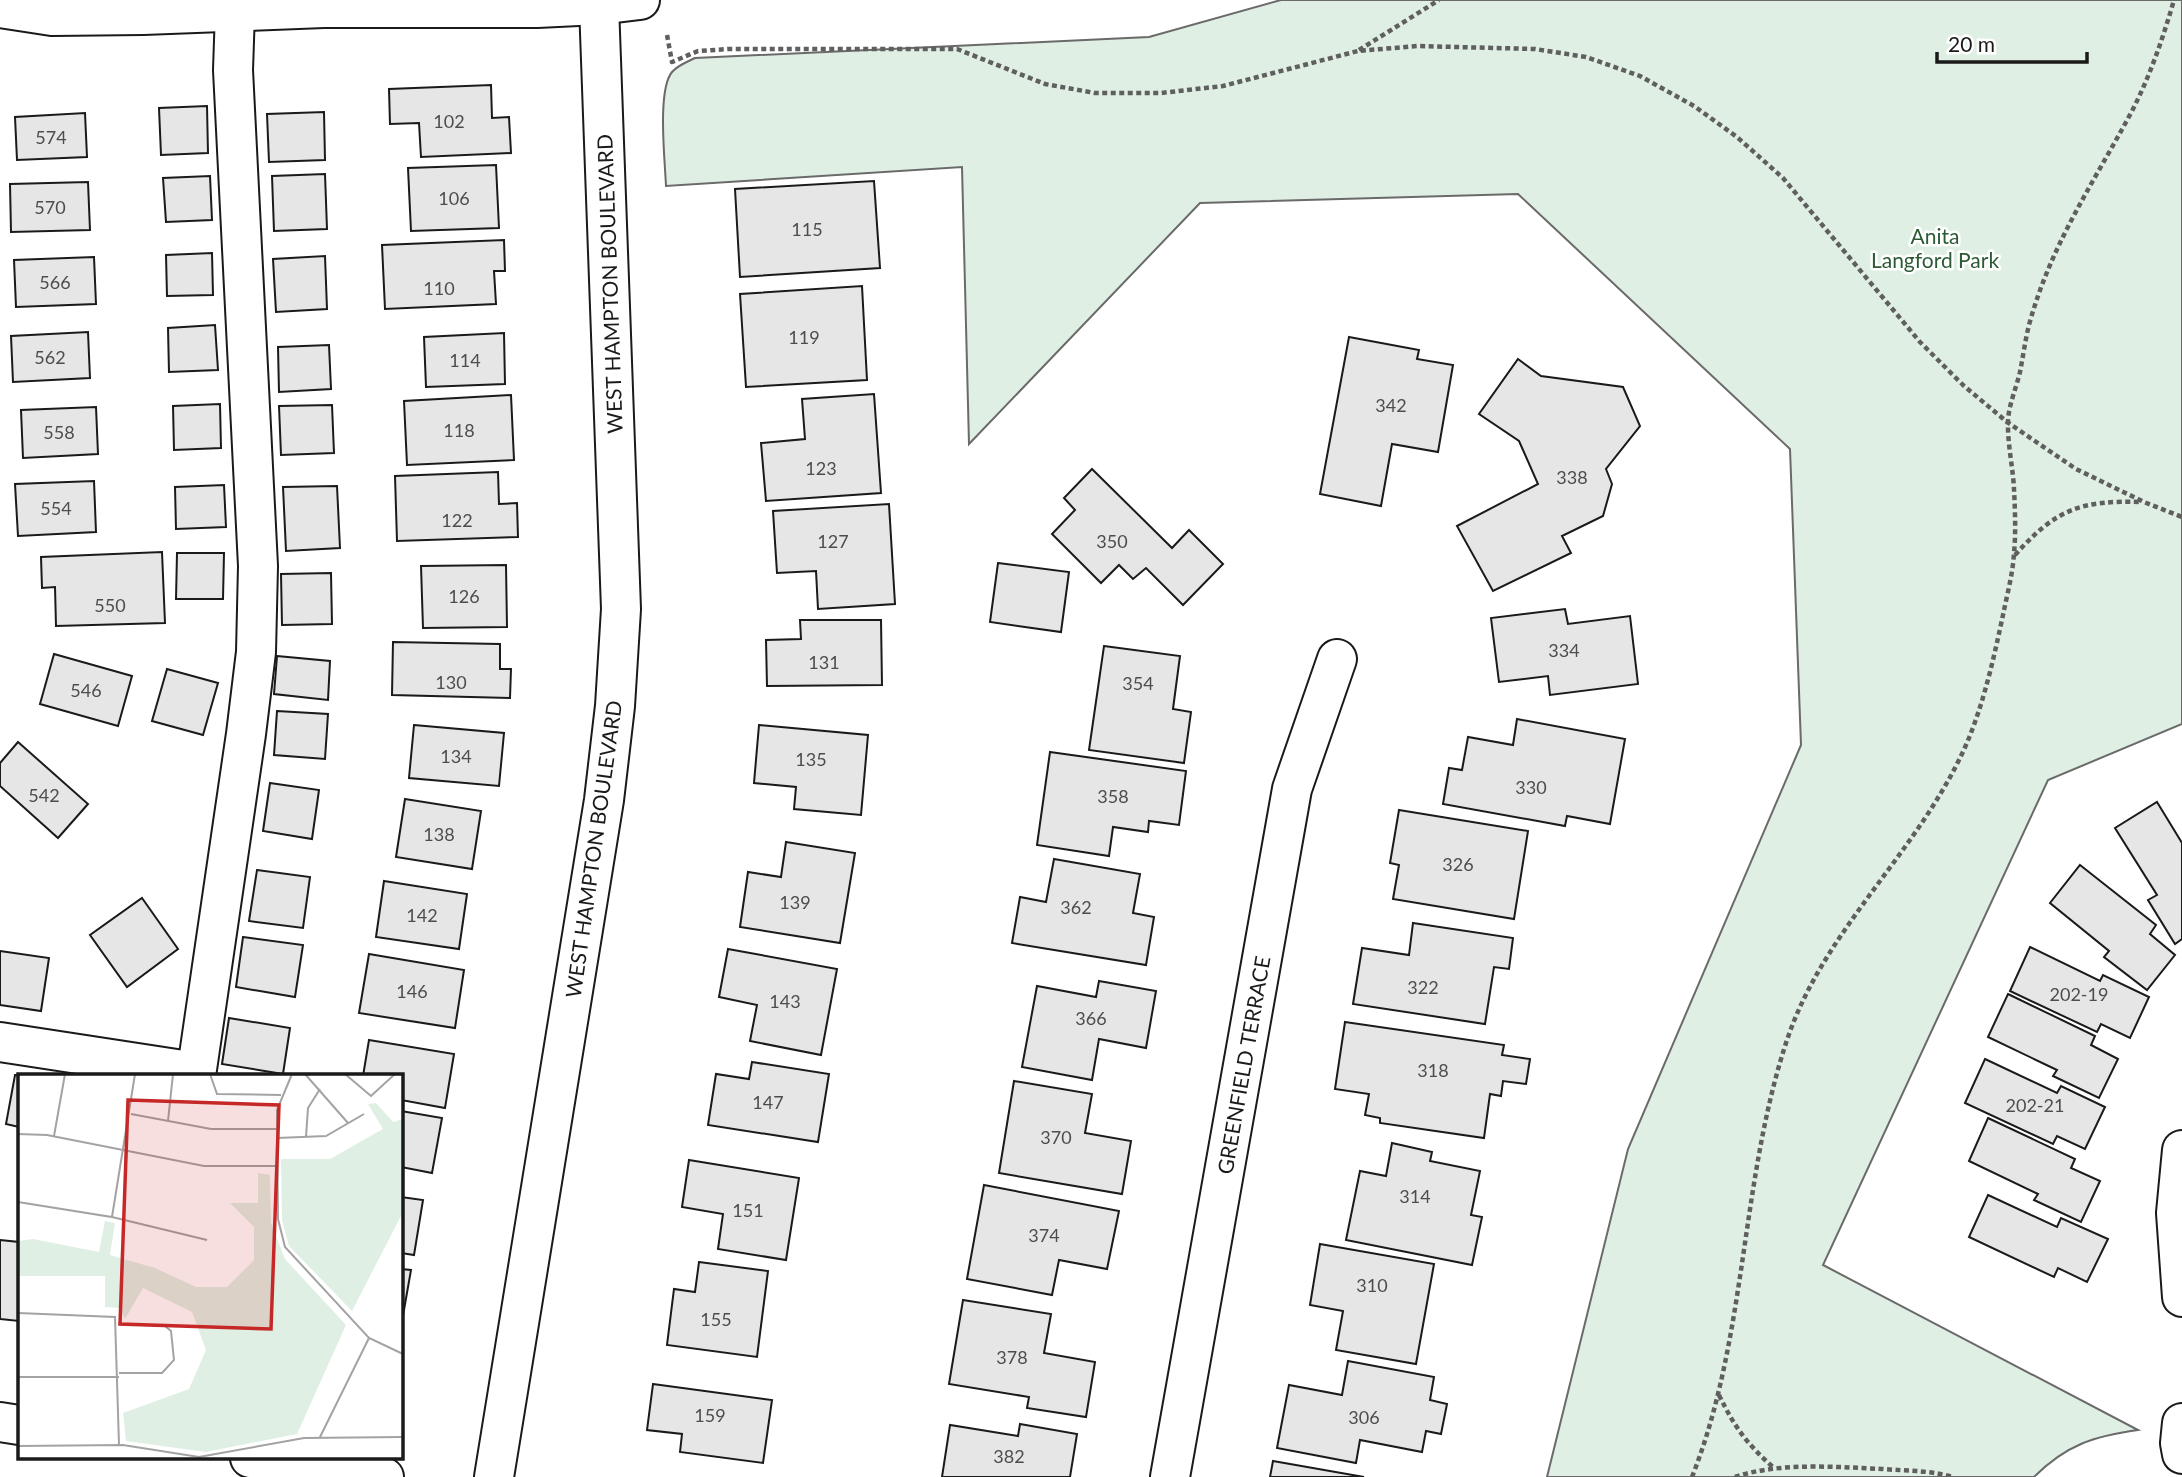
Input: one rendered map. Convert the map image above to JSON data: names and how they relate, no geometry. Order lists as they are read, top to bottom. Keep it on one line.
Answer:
{"streets":{"street":["WEST HAMPTON BOULEVARD","GREENFIELD TERRACE"]},"parks":["Anita Langford Park"],"house_numbers":["102","574","106","570","115","566","110","119","562","114","342","118","558","123","338","554","122","127","350","126","550","334","131","130","354","546","134","135","330","542","358","138","326","139","362","142","322","146","202-19","143","366","318","147","202-21","370","314","151","374","310","155","378","159","306","382"],"scale_bar":"20 m"}
